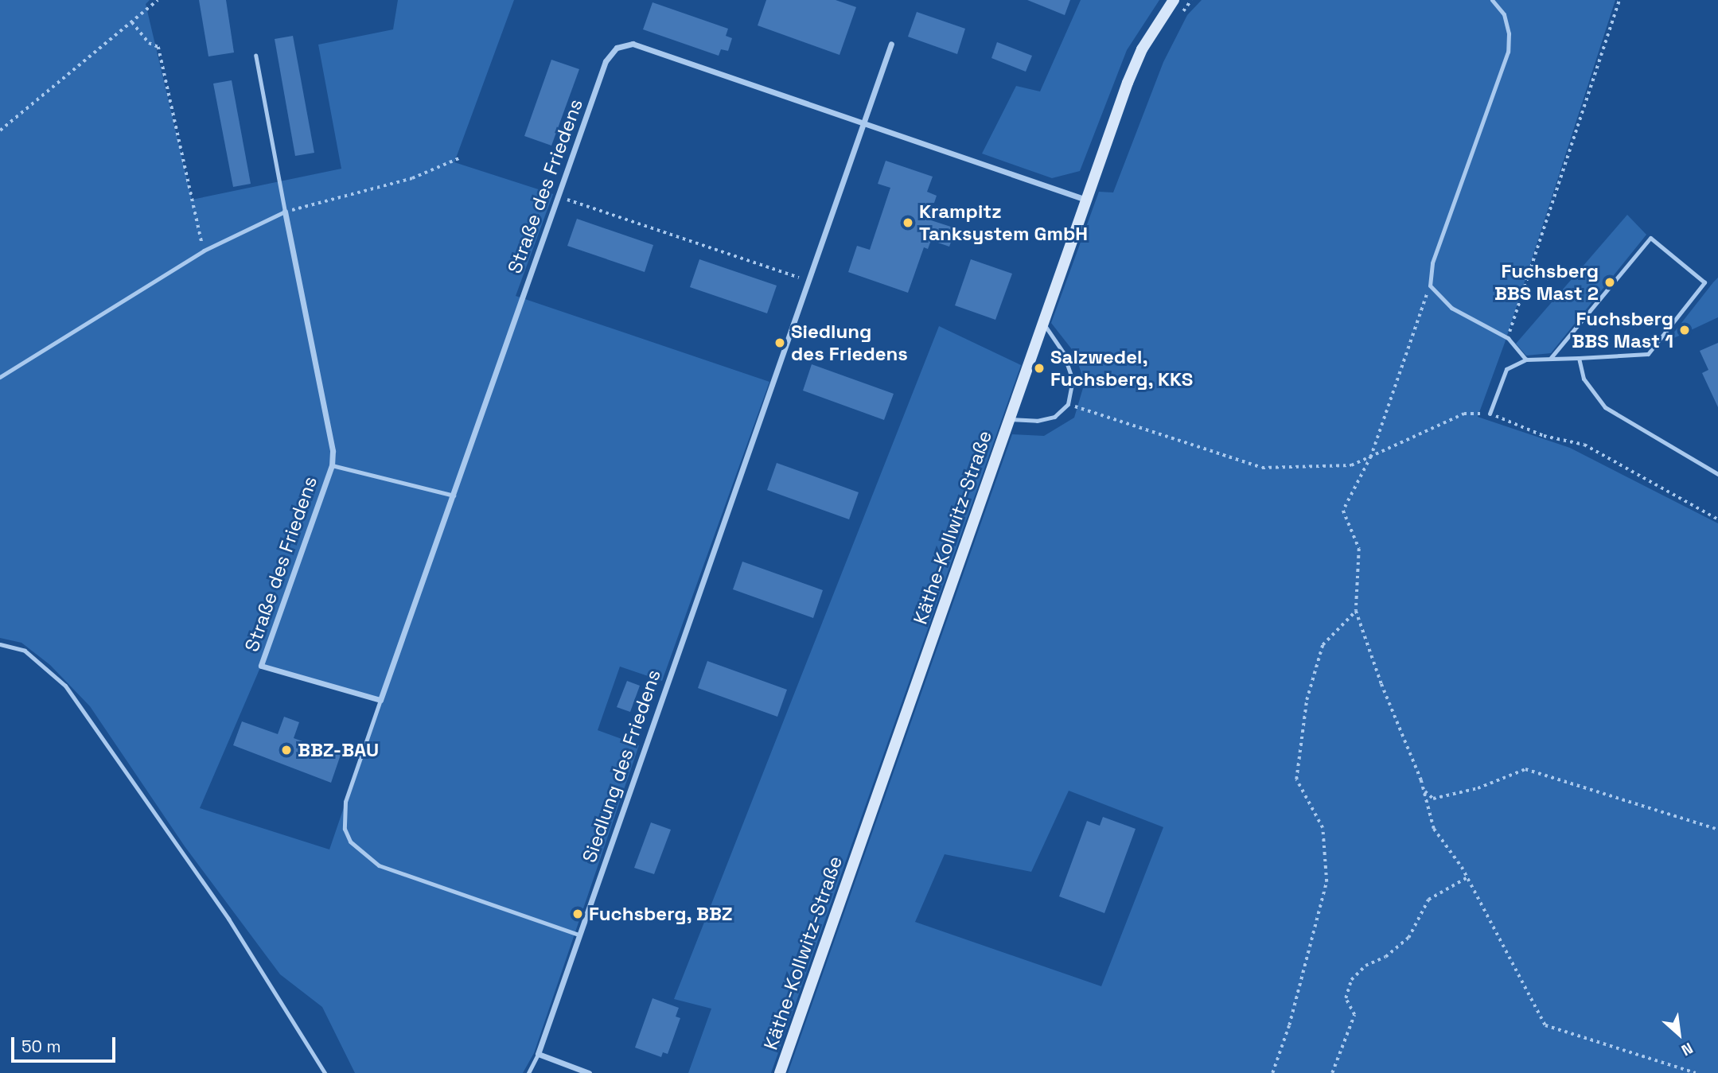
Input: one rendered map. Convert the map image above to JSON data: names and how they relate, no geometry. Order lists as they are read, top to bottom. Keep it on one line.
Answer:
{"streets":{"main road":["Käthe-Kollwitz-Straße"],"street":["Straße des Friedens","Siedlung des Friedens"]},"crossings":[["Straße des Friedens","Siedlung des Friedens"]],"places":["Krampitz Tanksystem GmbH","Fuchsberg BBS Mast 2","Fuchsberg BBS Mast 1","Siedlung des Friedens","Salzwedel, Fuchsberg, KKS","BBZ-BAU","Fuchsberg, BBZ"],"scale_bar":"50 m","north":"bottom right"}
